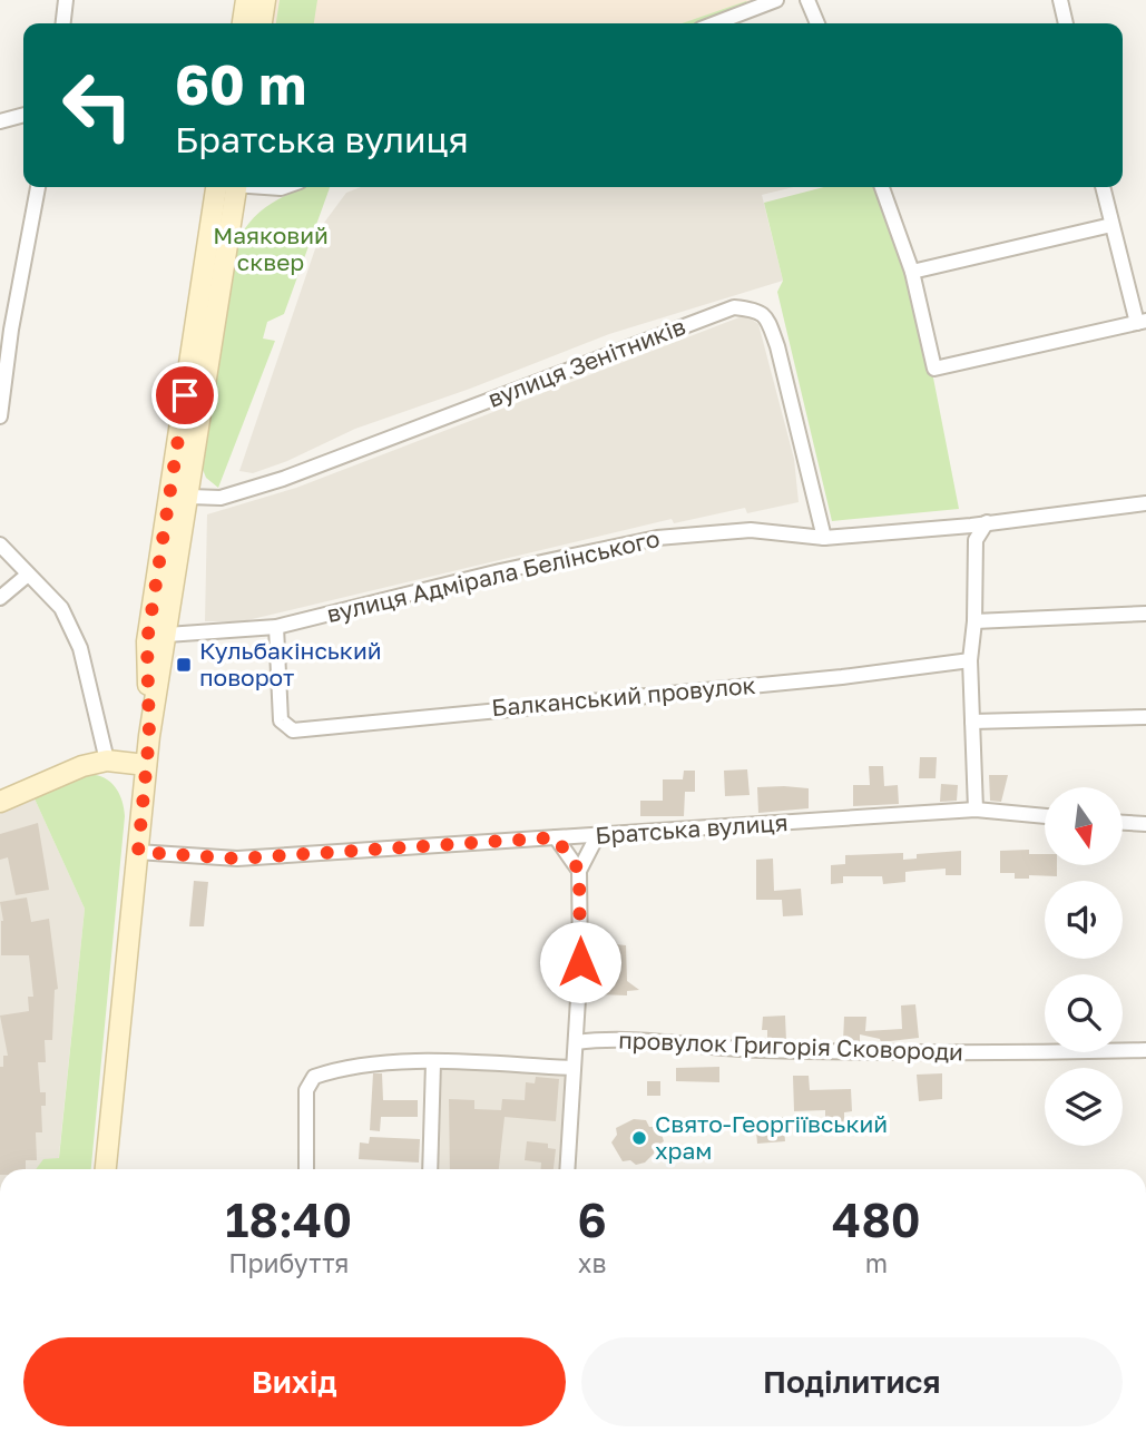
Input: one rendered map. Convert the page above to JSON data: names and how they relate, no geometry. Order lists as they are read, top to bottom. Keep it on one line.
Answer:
{"streets":{"street":["вулиця Зенітників","вулиця Адмірала Белінського","Балканський провулок","Братська вулиця","провулок Григорія Сковороди"]},"crossings":[["вулиця Зенітників","вулиця Адмірала Белінського"],["вулиця Адмірала Белінського","Балканський провулок"]],"parks":["Маяковий сквер"],"places":{"transit":["Кульбакінський поворот"],"other":["Свято-Георгіївський храм"]},"north":"bottom","page":{"turn":["60 m","Братська вулиця"],"eta":["18:40","Прибуття","6","хв","480","m"],"buttons":["Вихід","Поділитися"]}}
